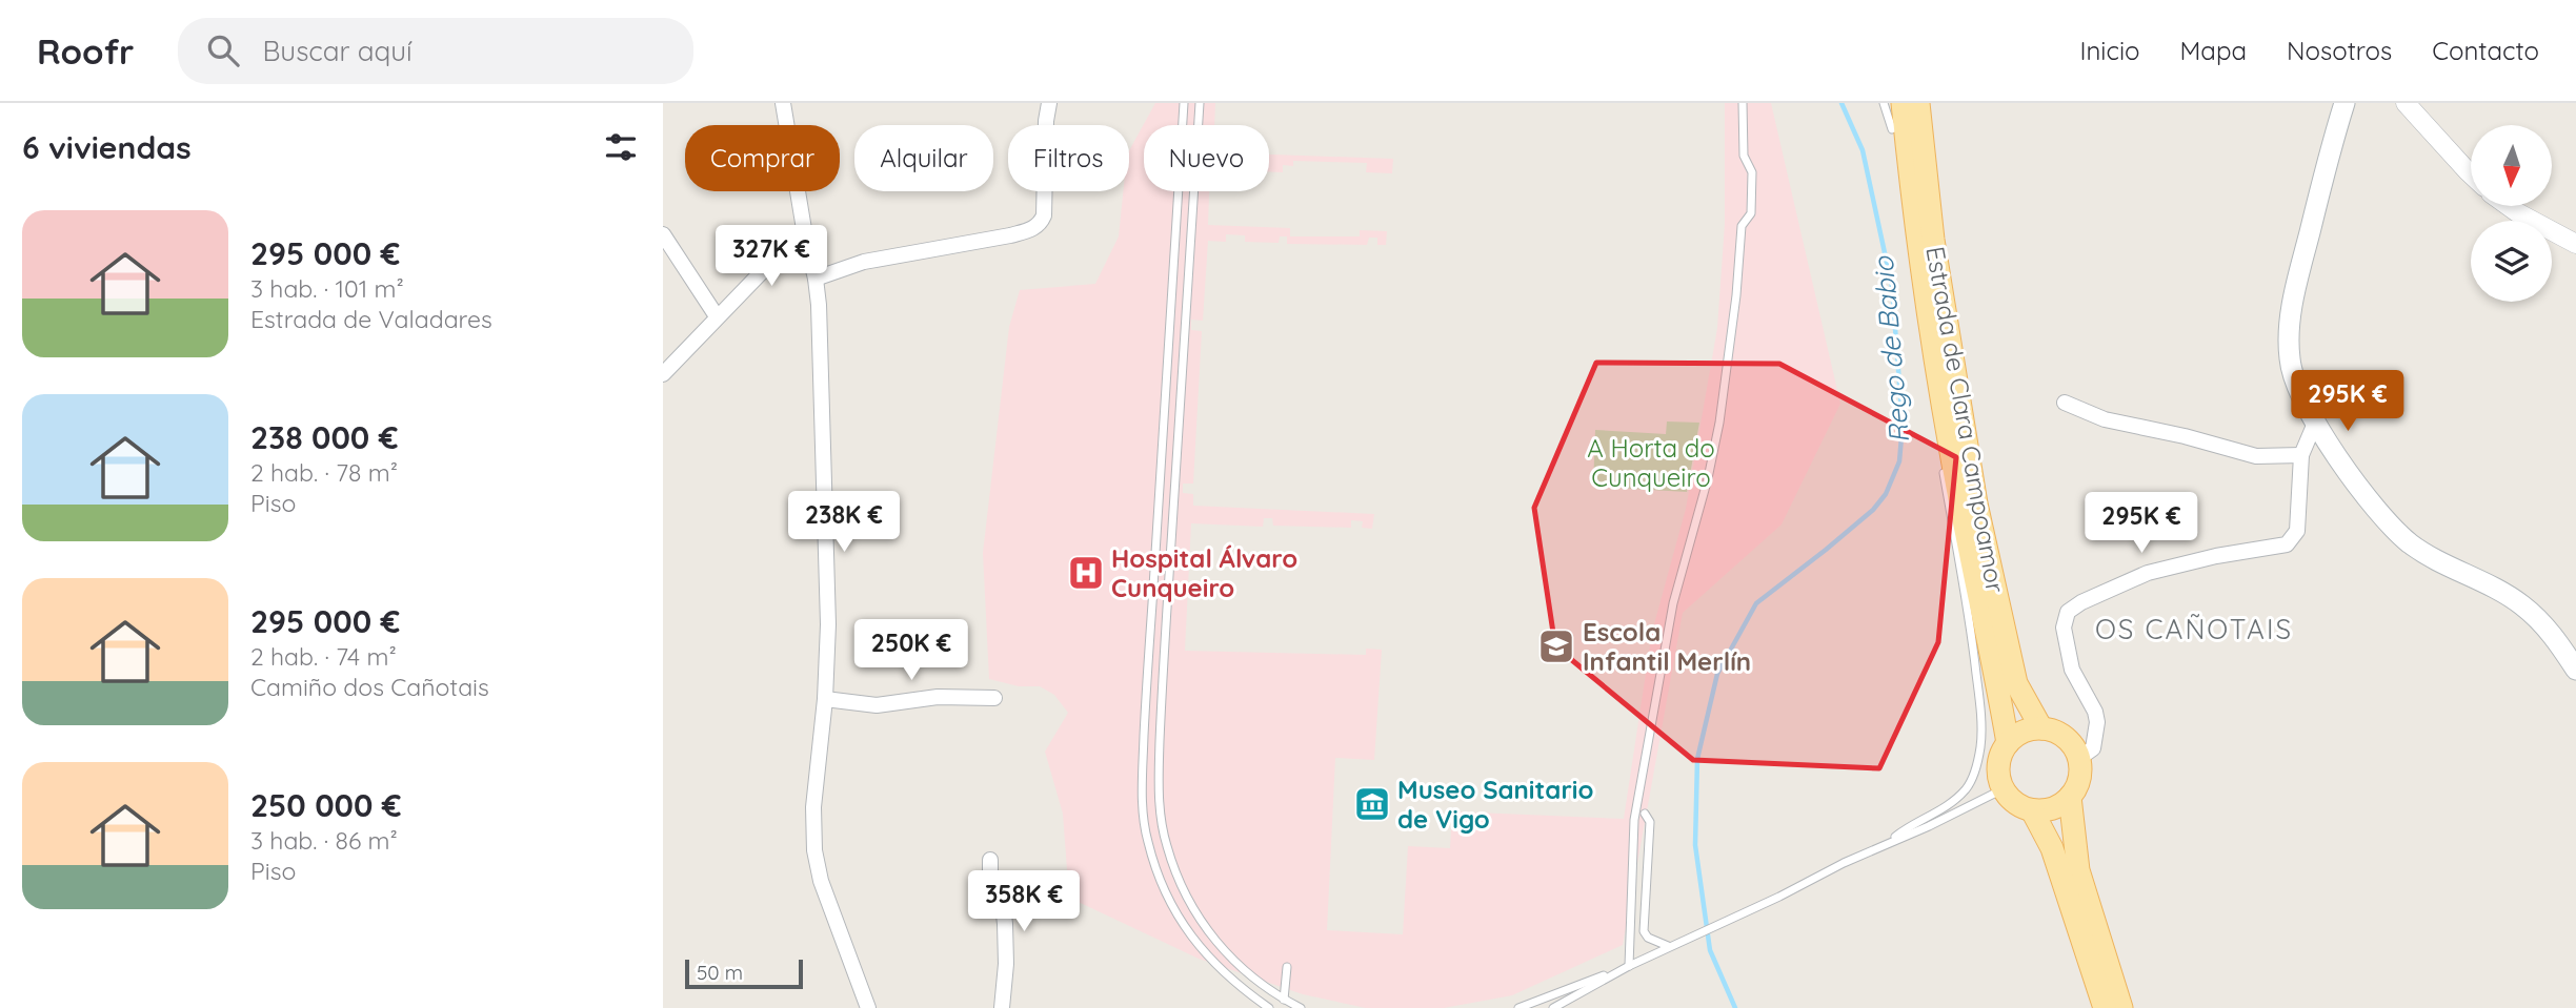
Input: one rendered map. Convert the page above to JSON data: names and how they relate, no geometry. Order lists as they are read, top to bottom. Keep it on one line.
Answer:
{"streets":{"main road":["Estrada de Clara Campoamor"]},"districts":["OS CAÑOTAIS"],"water":["Rego de Babio"],"parks":["A Horta do Cunqueiro"],"places":{"hospital":["Hospital Álvaro Cunqueiro"],"school or university":["Escola Infantil Merlín"],"museum":["Museo Sanitario de Vigo"]},"scale_bar":"50 m","north":"bottom","page":{"header":"Roofr","search":"Buscar aquí","nav":["Inicio","Mapa","Nosotros","Contacto"],"heading":"6 viviendas","chip":["Comprar","Alquilar","Filtros","Nuevo"],"list":[{"name":"295 000 €","note":"3 hab. · 101 m² · Estrada de Valadares"},{"name":"238 000 €","note":"2 hab. · 78 m² · Piso"},{"name":"295 000 €","note":"2 hab. · 74 m² · Camiño dos Cañotais"},{"name":"250 000 €","note":"3 hab. · 86 m² · Piso"}],"price":["327K €","295K €","238K €","295K €","250K €","358K €"],"scale":"50 m"}}
